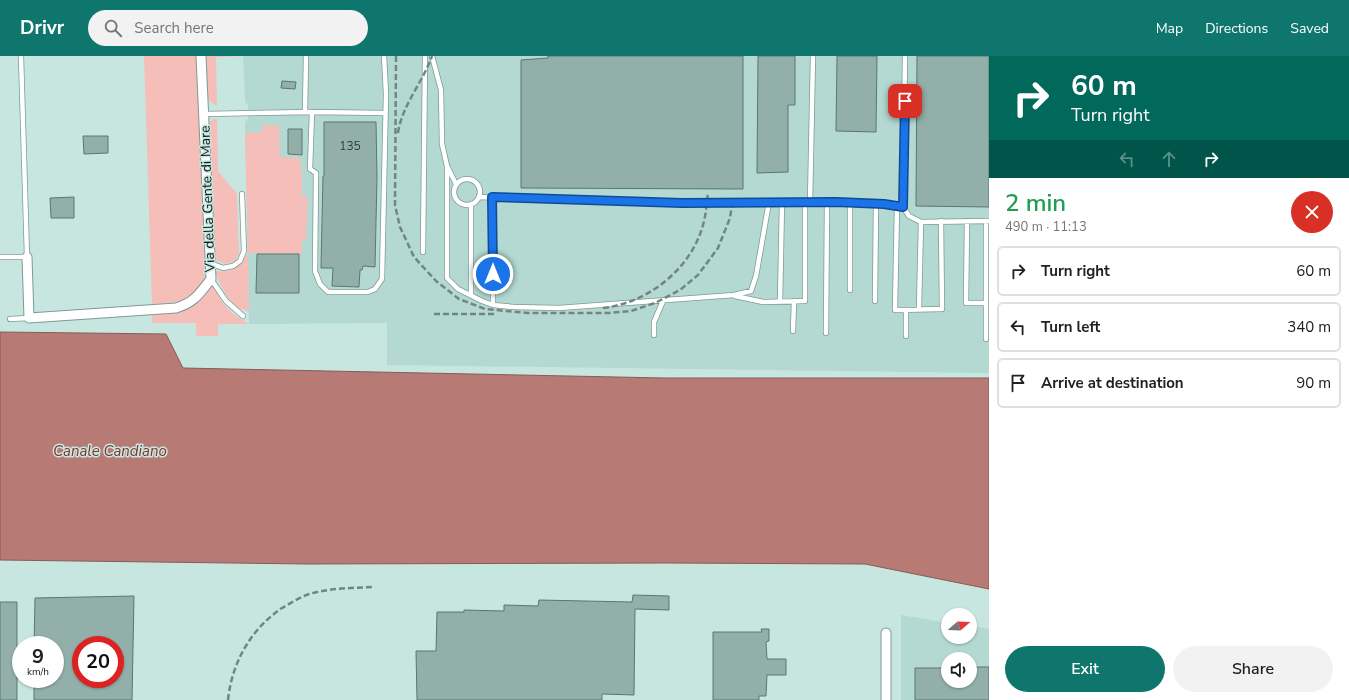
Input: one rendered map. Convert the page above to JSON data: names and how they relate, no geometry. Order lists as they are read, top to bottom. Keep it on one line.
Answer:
{"streets":{"street":["Via della Gente di Mare"]},"water":["Canale Candiano"],"house_numbers":["135"],"north":"right","page":{"header":"Drivr","search":"Search here","nav":["Map","Directions","Saved"],"turn":["60 m","Turn right"],"heading":["2 min","490 m · 11:13"],"list":[{"name":"Turn right","value":"60 m"},{"name":"Turn left","value":"340 m"},{"name":"Arrive at destination","value":"90 m"}],"speed":"9 km/h","limit":"20","buttons":["Exit","Share"]}}
